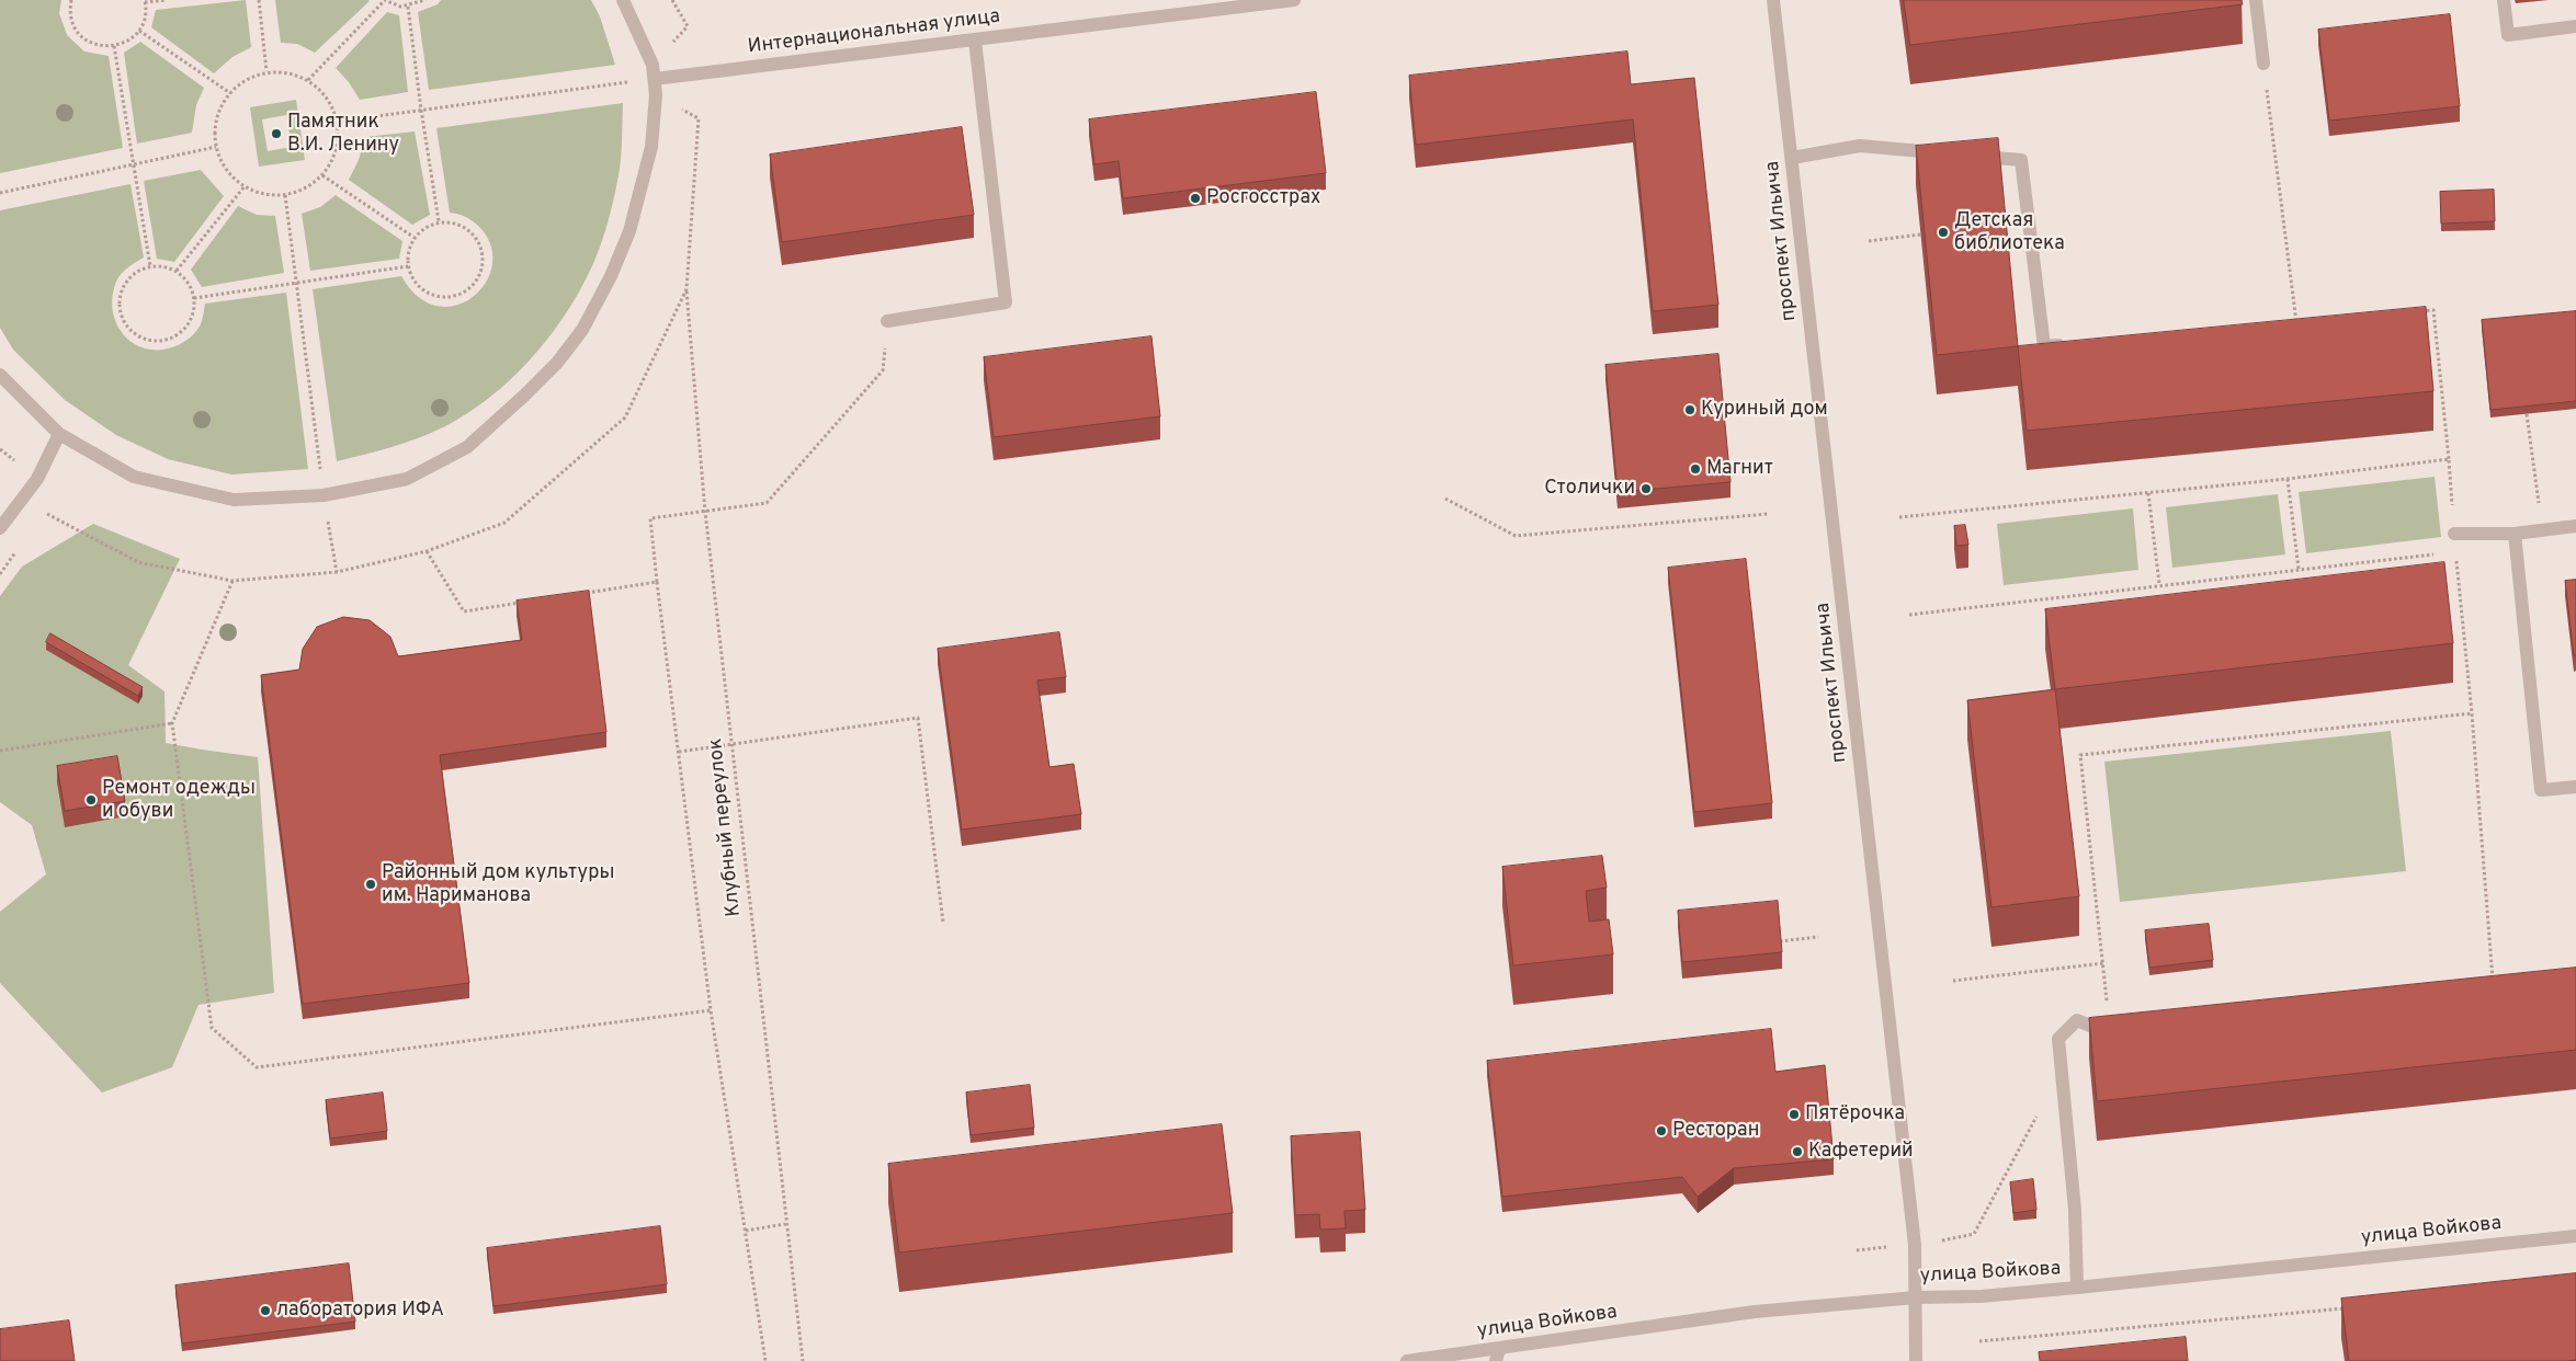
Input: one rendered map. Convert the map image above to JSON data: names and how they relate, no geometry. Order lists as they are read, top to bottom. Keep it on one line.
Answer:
{"streets":{"street":["Интернациональная улица","проспект Ильича","улица Войкова"],"path":["Клубный переулок"]},"crossings":[["проспект Ильича","улица Войкова"]],"places":["Памятник В.И. Ленину","Росгосстрах","Детская библиотека","Куриный дом","Магнит","Столички","Ремонт одежды и обуви","Районный дом культуры им. Нариманова","Пятёрочка","Ресторан","Кафетерий","лаборатория ИФА"]}
